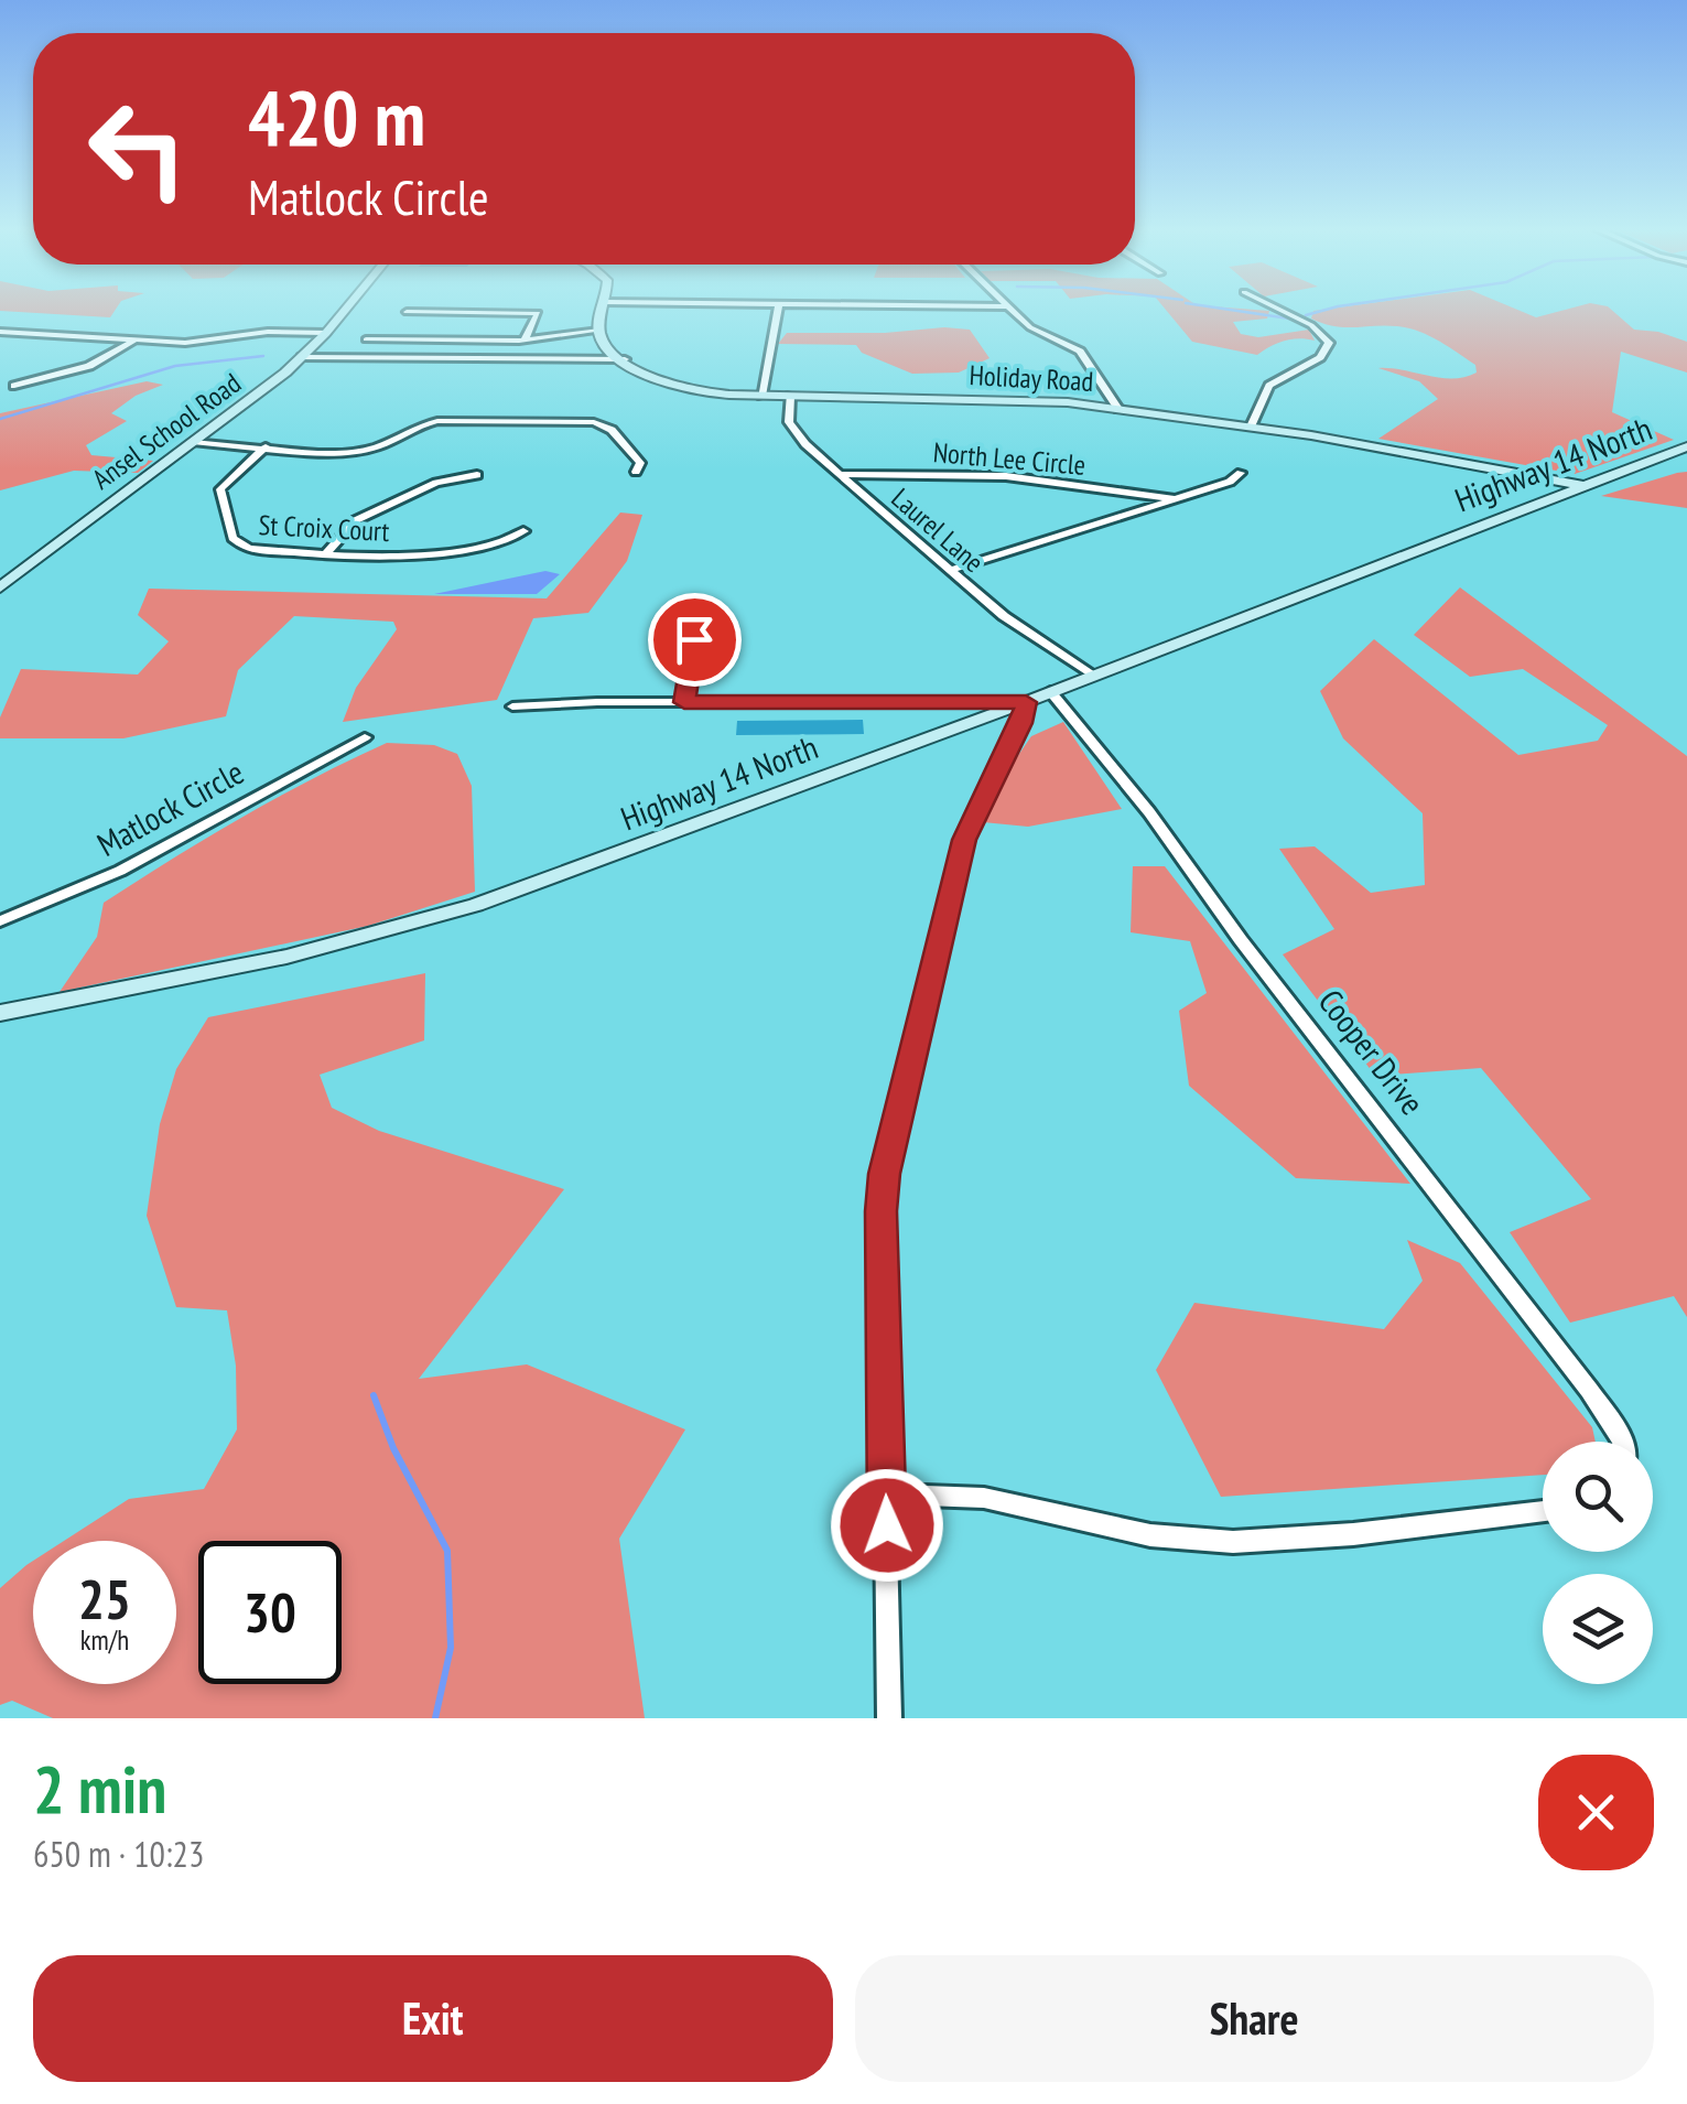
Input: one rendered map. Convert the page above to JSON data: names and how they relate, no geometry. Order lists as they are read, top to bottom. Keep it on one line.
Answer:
{"streets":{"street":["Holiday Road","Ansel School Road","North Lee Circle","Highway 14 North","St Croix Court","Laurel Lane","Matlock Circle","Cooper Drive"]},"crossings":[["Holiday Road","Highway 14 North"],["Holiday Road","Laurel Lane"],["North Lee Circle","Laurel Lane"],["Highway 14 North","Laurel Lane"],["Highway 14 North","Cooper Drive"]],"page":{"turn":["420 m","Matlock Circle"],"speed":"25 km/h","limit":"30","heading":["2 min","650 m · 10:23"],"buttons":["Exit","Share"]}}
